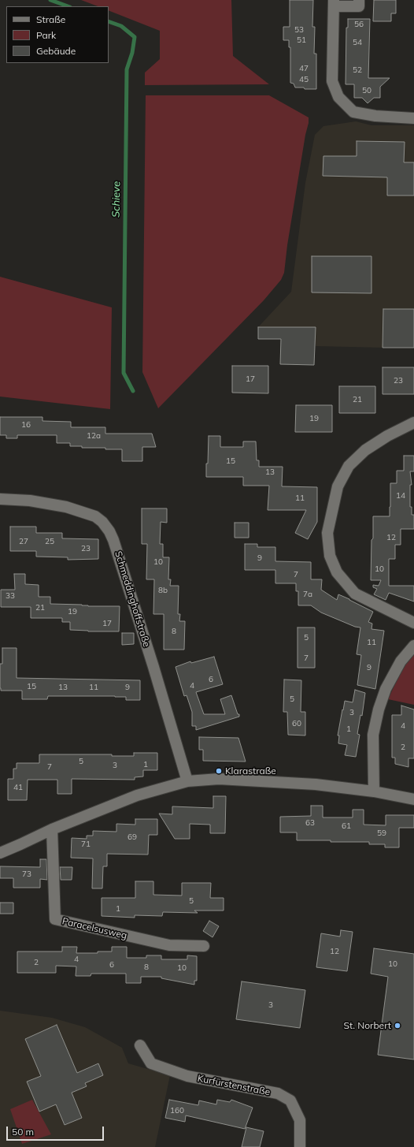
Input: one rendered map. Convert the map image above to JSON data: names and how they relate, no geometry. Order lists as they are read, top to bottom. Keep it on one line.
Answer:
{"streets":{"street":["Schmeddinghoffstraße","Paracelsusweg","Kurfürstenstraße"]},"water":["Schieve"],"places":["Klarastraße","St. Norbert"],"house_numbers":["56","53","51","54","47","52","45","50","17","23","21","19","16","12a","15","13","14","11","12","27","25","23","9","10","10","7","8b","7a","33","21","19","17","8","5","11","7","9","6","4","15","13","11","9","5","3","60","4","1","2","5","1","3","7","41","63","61","59","69","71","73","5","1","12","4","2","10","6","8","10","3","160"],"legend":["Straße","Park","Gebäude"],"scale_bar":"50 m"}
